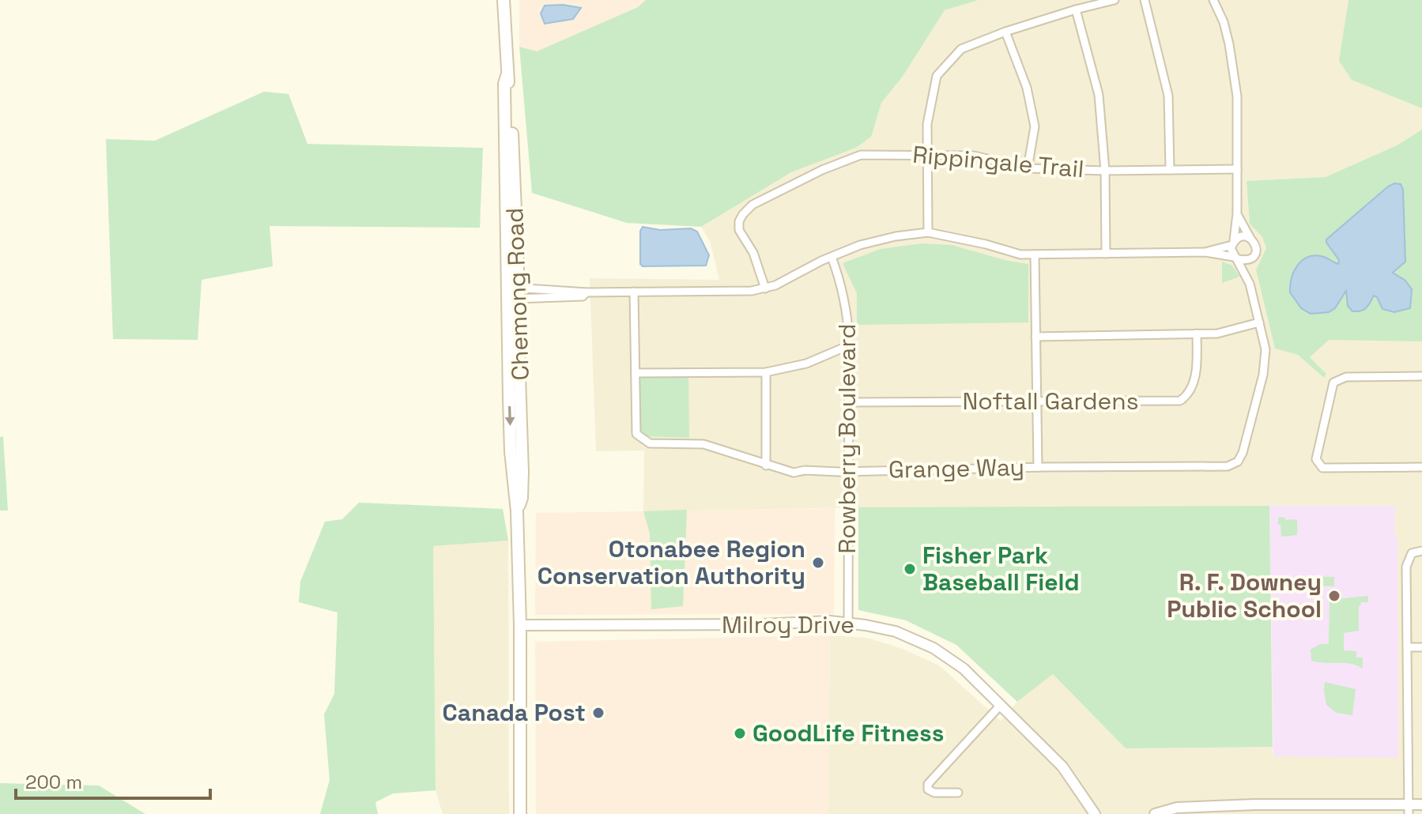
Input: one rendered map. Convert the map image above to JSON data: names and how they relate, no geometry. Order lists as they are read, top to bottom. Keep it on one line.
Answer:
{"streets":{"main road":["Chemong Road"],"street":["Rippingale Trail","Noftall Gardens","Rowberry Boulevard","Grange Way","Milroy Drive"]},"crossings":[["Chemong Road","Milroy Drive"],["Noftall Gardens","Rowberry Boulevard"],["Rowberry Boulevard","Grange Way"],["Rowberry Boulevard","Milroy Drive"]],"places":["Otonabee Region Conservation Authority","Fisher Park Baseball Field","R. F. Downey Public School","Canada Post","GoodLife Fitness"],"scale_bar":"200 m"}
